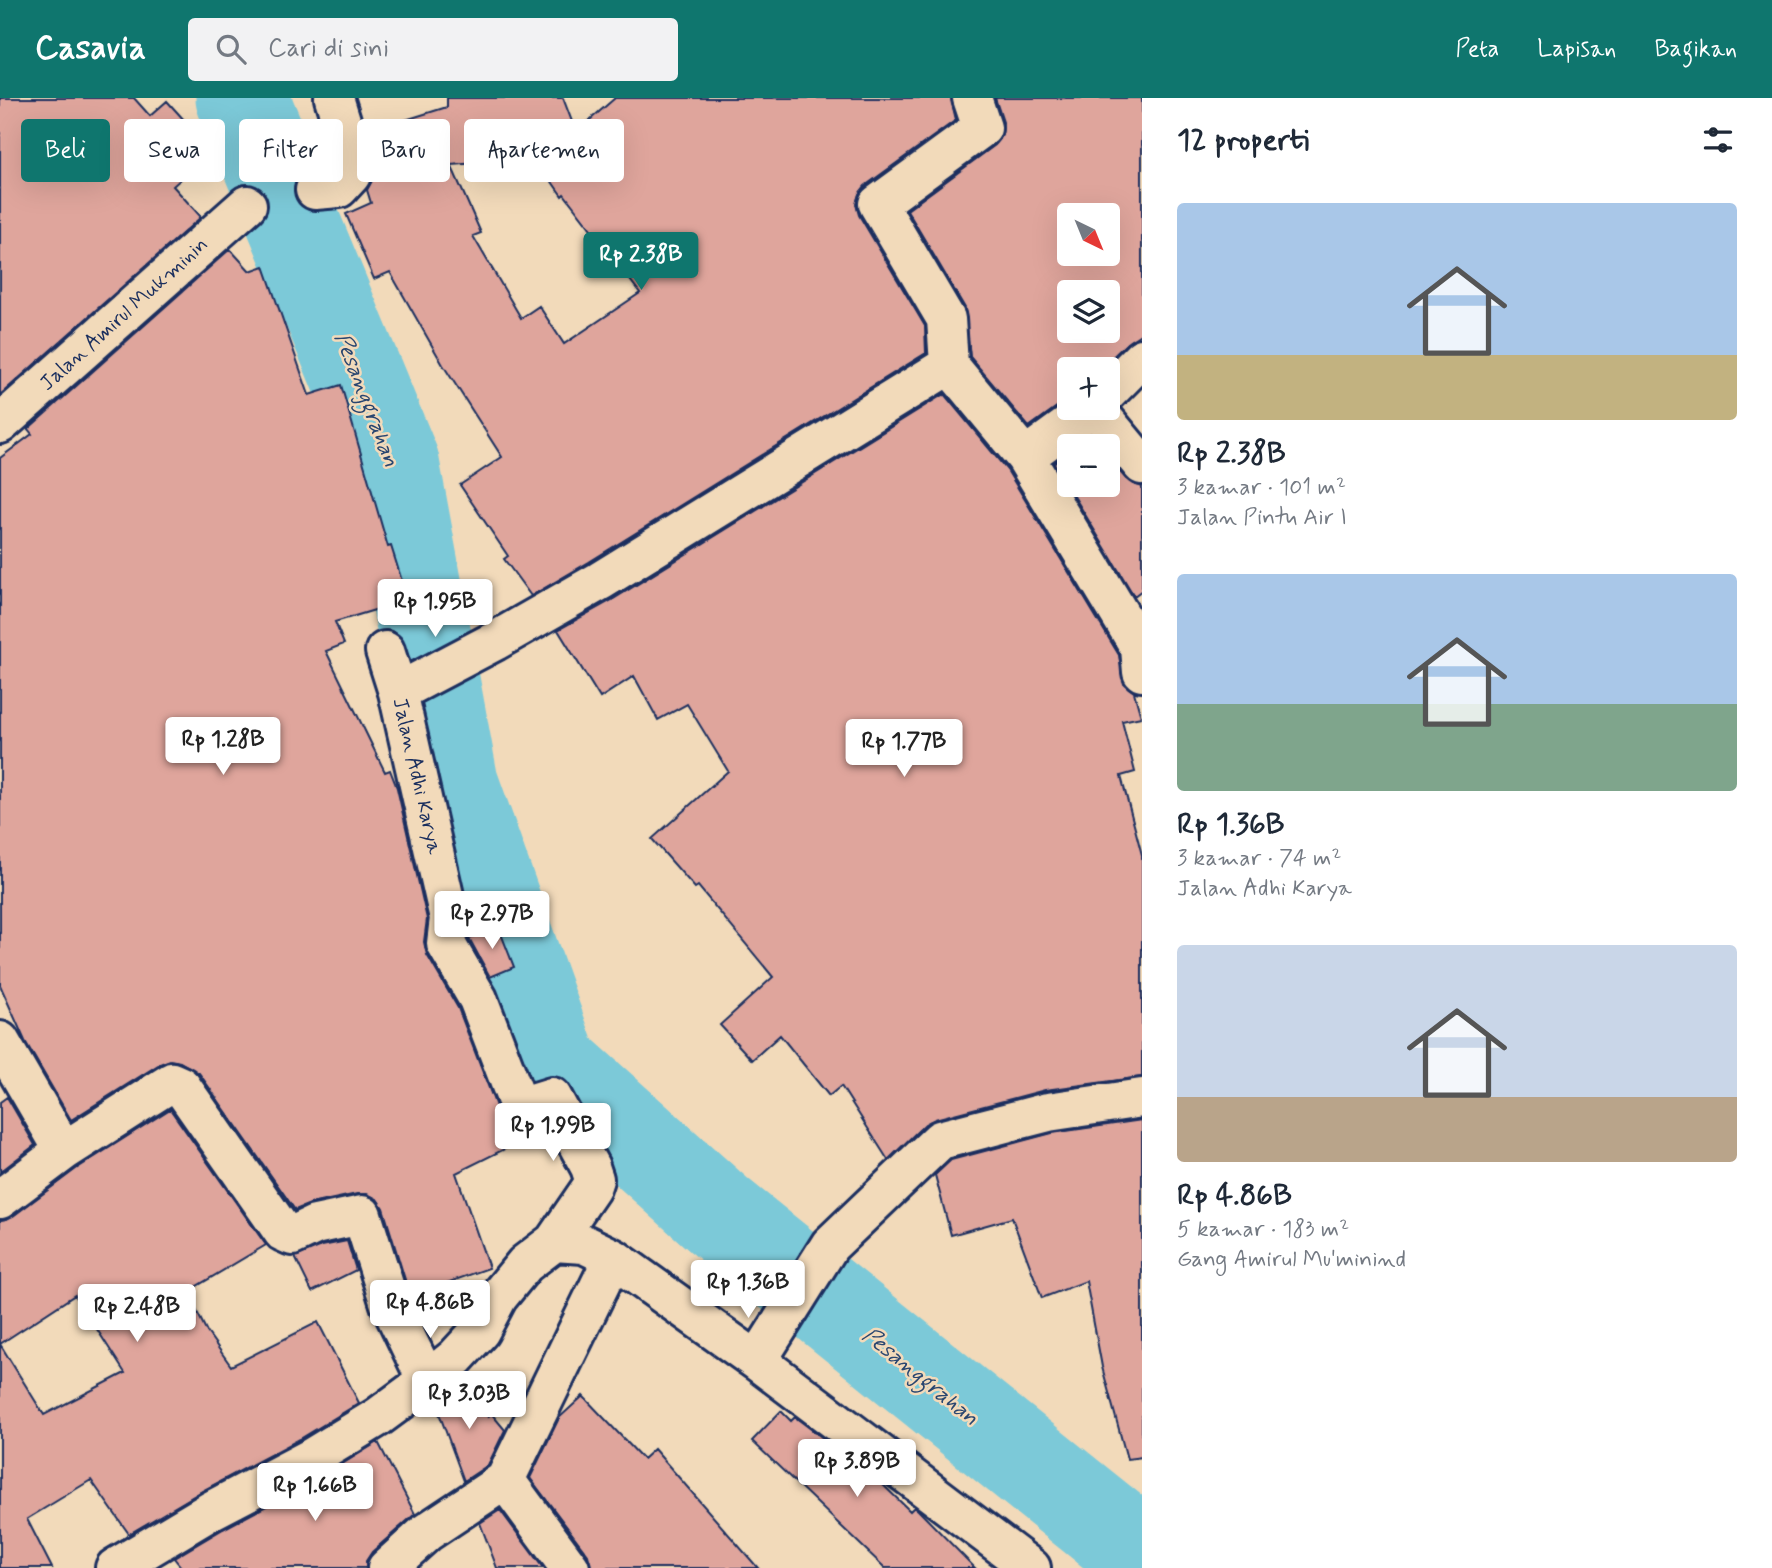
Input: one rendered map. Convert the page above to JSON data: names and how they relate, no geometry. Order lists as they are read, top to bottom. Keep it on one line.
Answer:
{"streets":{"street":["Jalan Amirul Mukminin","Jalan Adhi Karya"]},"water":["Pesanggrahan"],"north":"bottom right","page":{"header":"Casavia","search":"Cari di sini","nav":["Peta","Lapisan","Bagikan"],"heading":"12 properti","chip":["Beli","Sewa","Filter","Baru","Apartemen"],"list":[{"name":"Rp 2.38B","note":"3 kamar · 101 m² · Jalan Pintu Air I"},{"name":"Rp 1.36B","note":"3 kamar · 74 m² · Jalan Adhi Karya"},{"name":"Rp 4.86B","note":"5 kamar · 183 m² · Gang Amirul Mu'minind"}],"map_buttons":["+","−"],"price":["Rp 2.38B","Rp 1.95B","Rp 1.28B","Rp 1.77B","Rp 2.97B","Rp 1.99B","Rp 1.36B","Rp 4.86B","Rp 2.48B","Rp 3.03B","Rp 3.89B","Rp 1.66B"]}}
